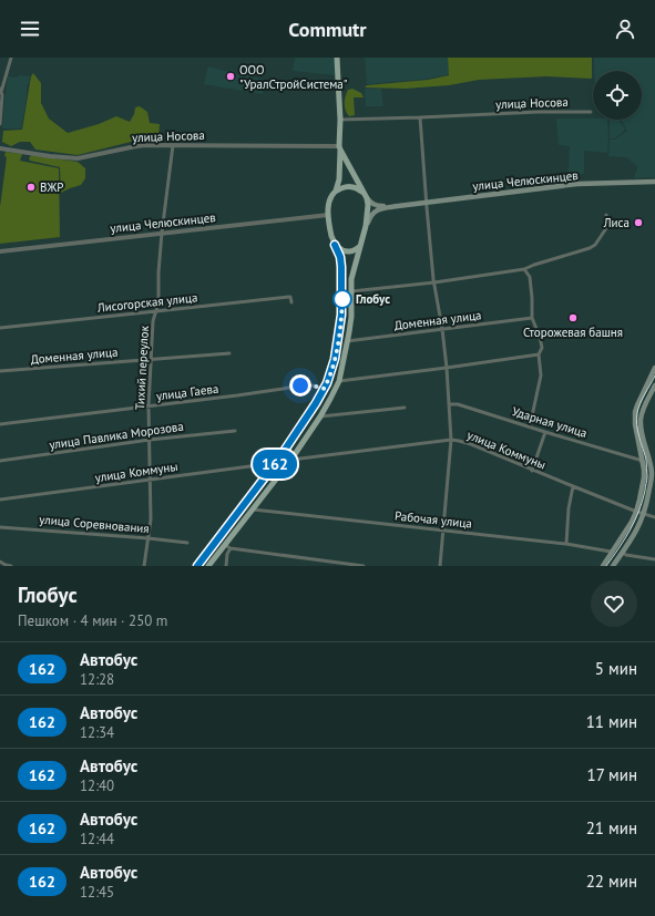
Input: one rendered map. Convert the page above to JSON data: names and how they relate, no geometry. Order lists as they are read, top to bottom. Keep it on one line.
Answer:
{"streets":{"main road":["улица Челюскинцев"],"street":["улица Носова","Лисогорская улица","Доменная улица","Тихий переулок","улица Гаева","Ударная улица","улица Павлика Морозова","улица Коммуны","Рабочая улица","улица Соревнования"]},"crossings":[["улица Носова","Тихий переулок"],["улица Челюскинцев","Тихий переулок"],["Лисогорская улица","Тихий переулок"],["Доменная улица","Тихий переулок"],["Тихий переулок","улица Гаева"],["Тихий переулок","улица Павлика Морозова"],["Тихий переулок","улица Коммуны"],["Тихий переулок","улица Соревнования"]],"places":["ООО \"УралСтройСистема\"","ВЖР","Лиса","Глобус","Сторожевая башня"],"lines":["bus line 162"],"page":{"header":"Commutr","on_map":"162","heading":["Глобус","Пешком · 4 мин · 250 m"],"list":[{"mark":"162","name":"Автобус","note":"12:28","value":"5 мин"},{"mark":"162","name":"Автобус","note":"12:34","value":"11 мин"},{"mark":"162","name":"Автобус","note":"12:40","value":"17 мин"},{"mark":"162","name":"Автобус","note":"12:44","value":"21 мин"},{"mark":"162","name":"Автобус","note":"12:45","value":"22 мин"}]}}
